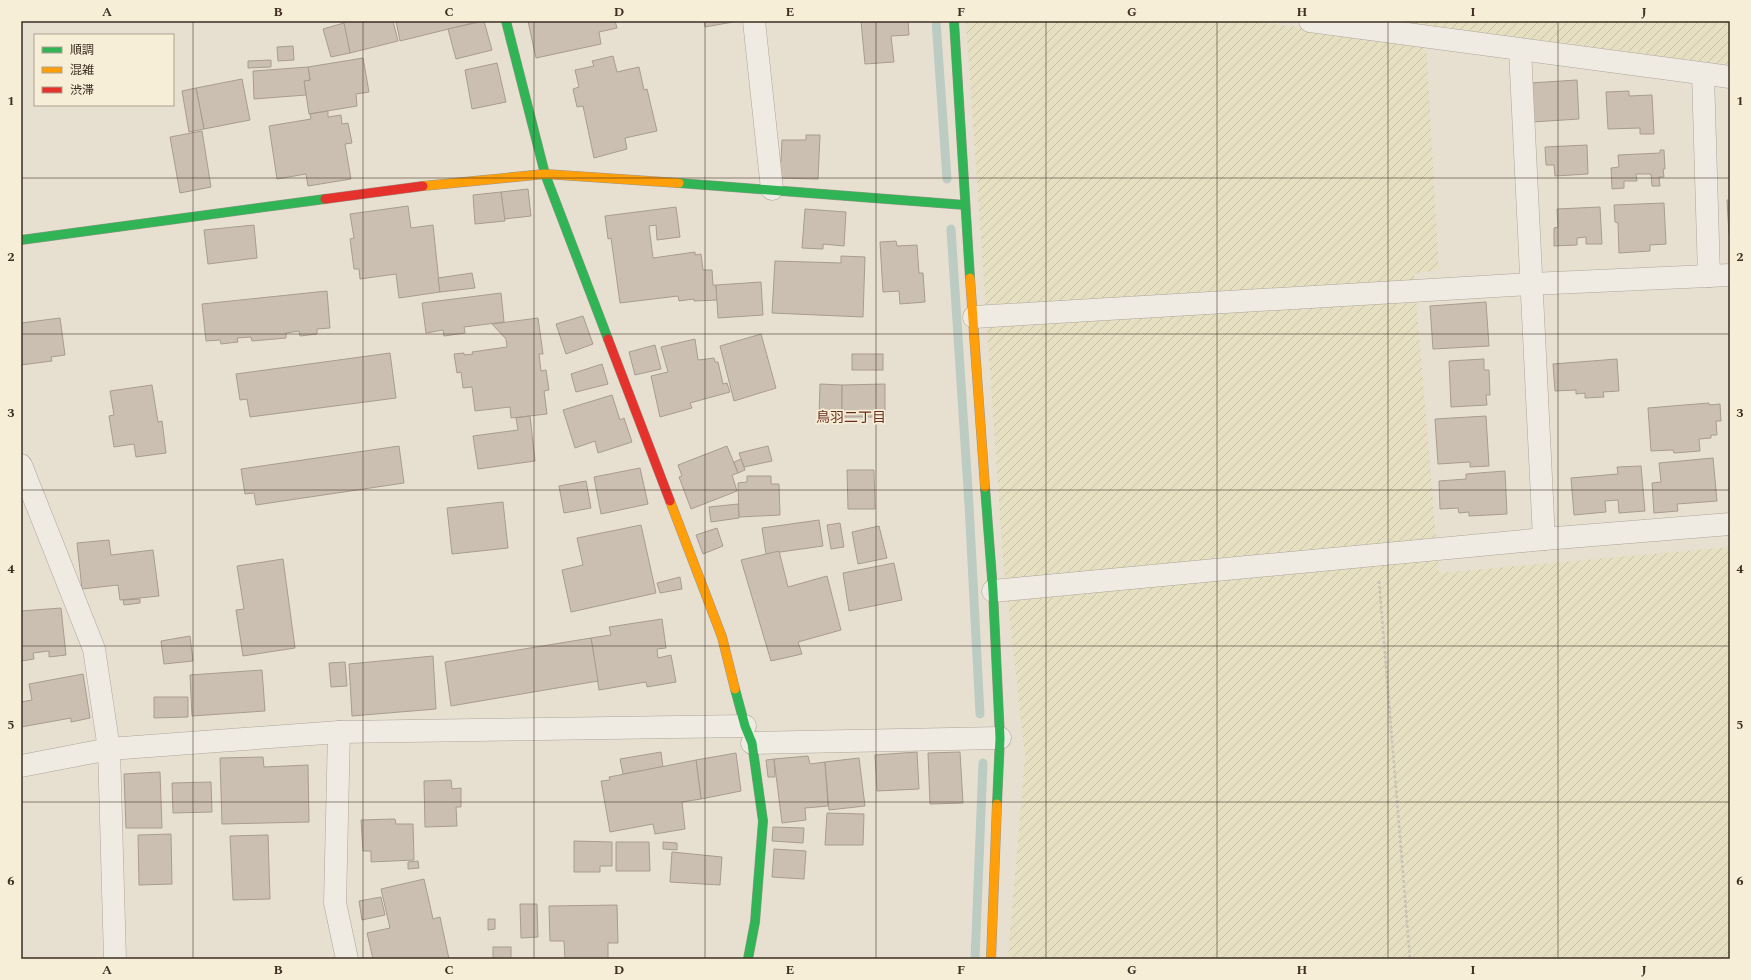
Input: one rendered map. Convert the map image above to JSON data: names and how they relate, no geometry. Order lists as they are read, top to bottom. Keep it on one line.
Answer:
{"districts":["鳥羽二丁目"],"legend":["順調","混雑","渋滞"],"grid":{"columns":["A","B","C","D","E","F","G","H","I","J"],"rows":["1","2","3","4","5","6"]}}
